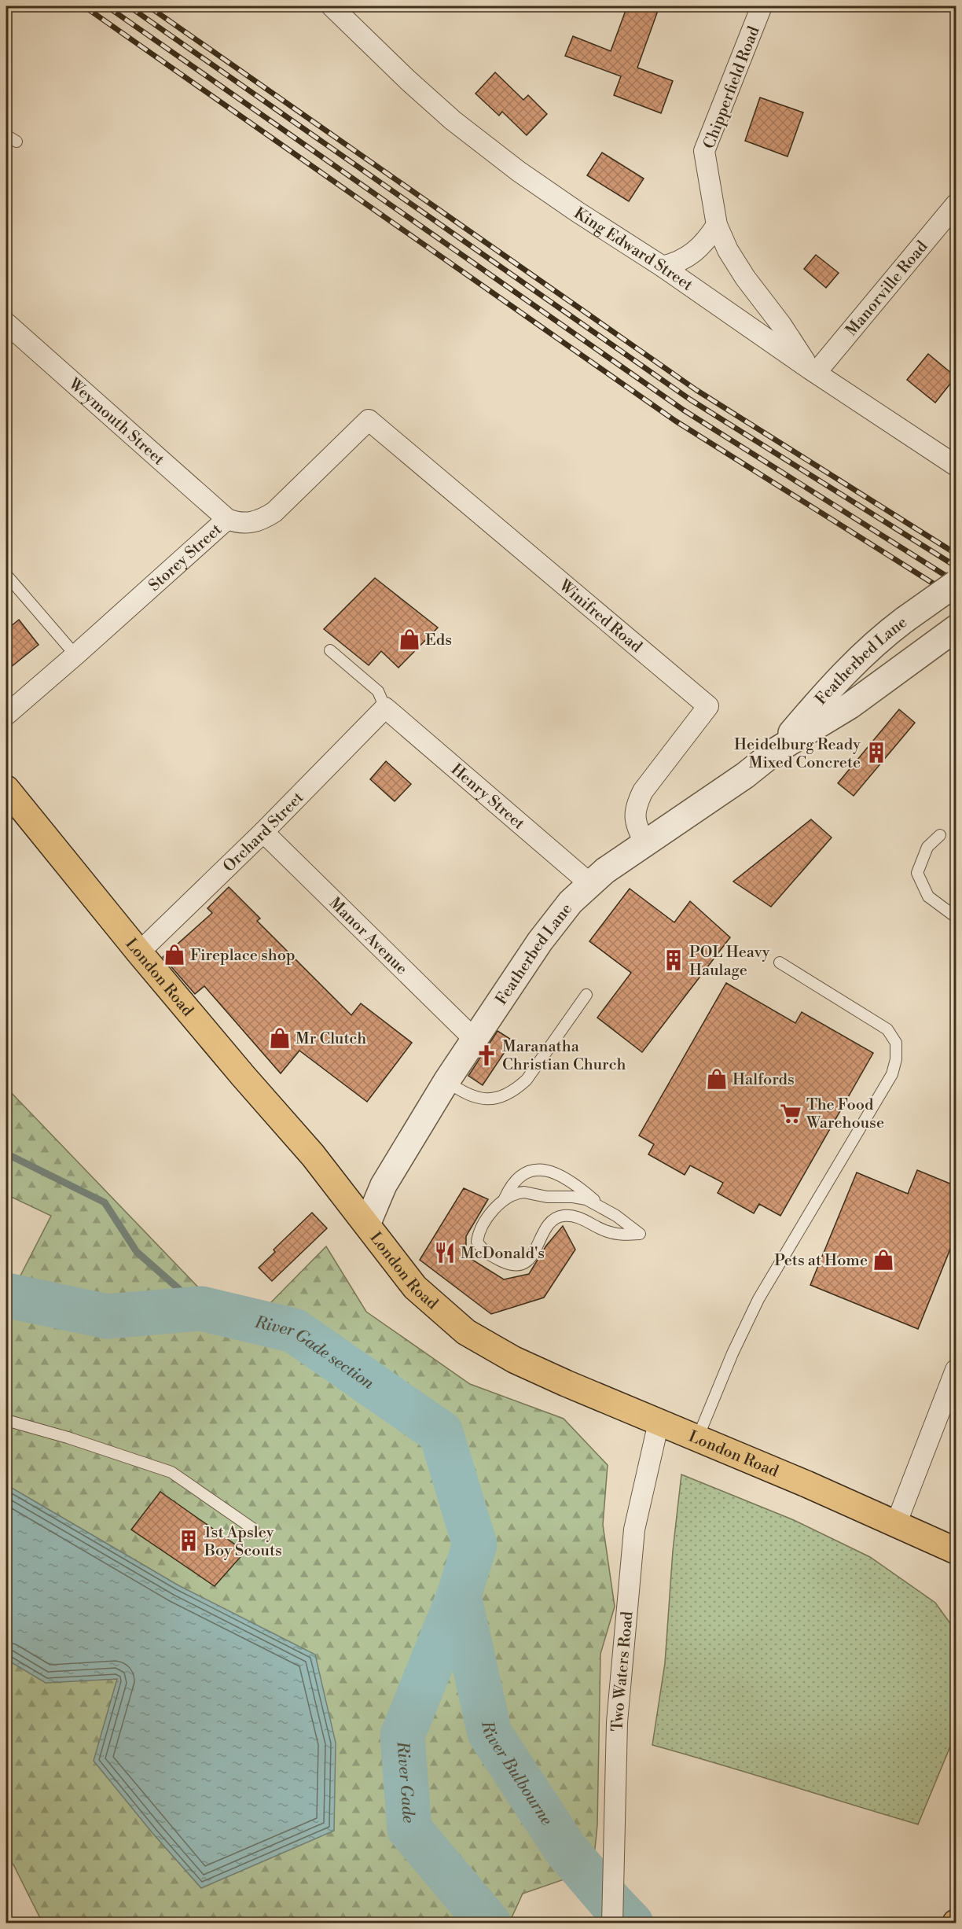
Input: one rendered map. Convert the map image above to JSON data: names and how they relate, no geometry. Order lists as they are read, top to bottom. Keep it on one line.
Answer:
{"streets":{"main road":["London Road"],"street":["Chipperfield Road","King Edward Street","Manorville Road","Weymouth Street","Storey Street","Winifred Road","Featherbed Lane","Henry Street","Orchard Street","Manor Avenue","Two Waters Road"]},"crossings":[["Chipperfield Road","King Edward Street"],["Chipperfield Road","Manorville Road"],["King Edward Street","Manorville Road"],["Weymouth Street","Storey Street"],["Storey Street","Winifred Road"],["Winifred Road","Featherbed Lane"],["Featherbed Lane","Henry Street"],["Featherbed Lane","Manor Avenue"],["Featherbed Lane","London Road"],["Henry Street","Orchard Street"],["Orchard Street","Manor Avenue"],["Orchard Street","London Road"],["London Road","Two Waters Road"]],"water":["River Gade section","River Bulbourne","River Gade"],"places":{"shop":["Eds","Fireplace shop","Mr Clutch","Halfords","Pets at Home"],"building":["Heidelburg Ready Mixed Concrete","POL Heavy Haulage","1st Apsley Boy Scouts"],"church":["Maranatha Christian Church"],"supermarket":["The Food Warehouse"],"restaurant":["McDonald's"]}}
